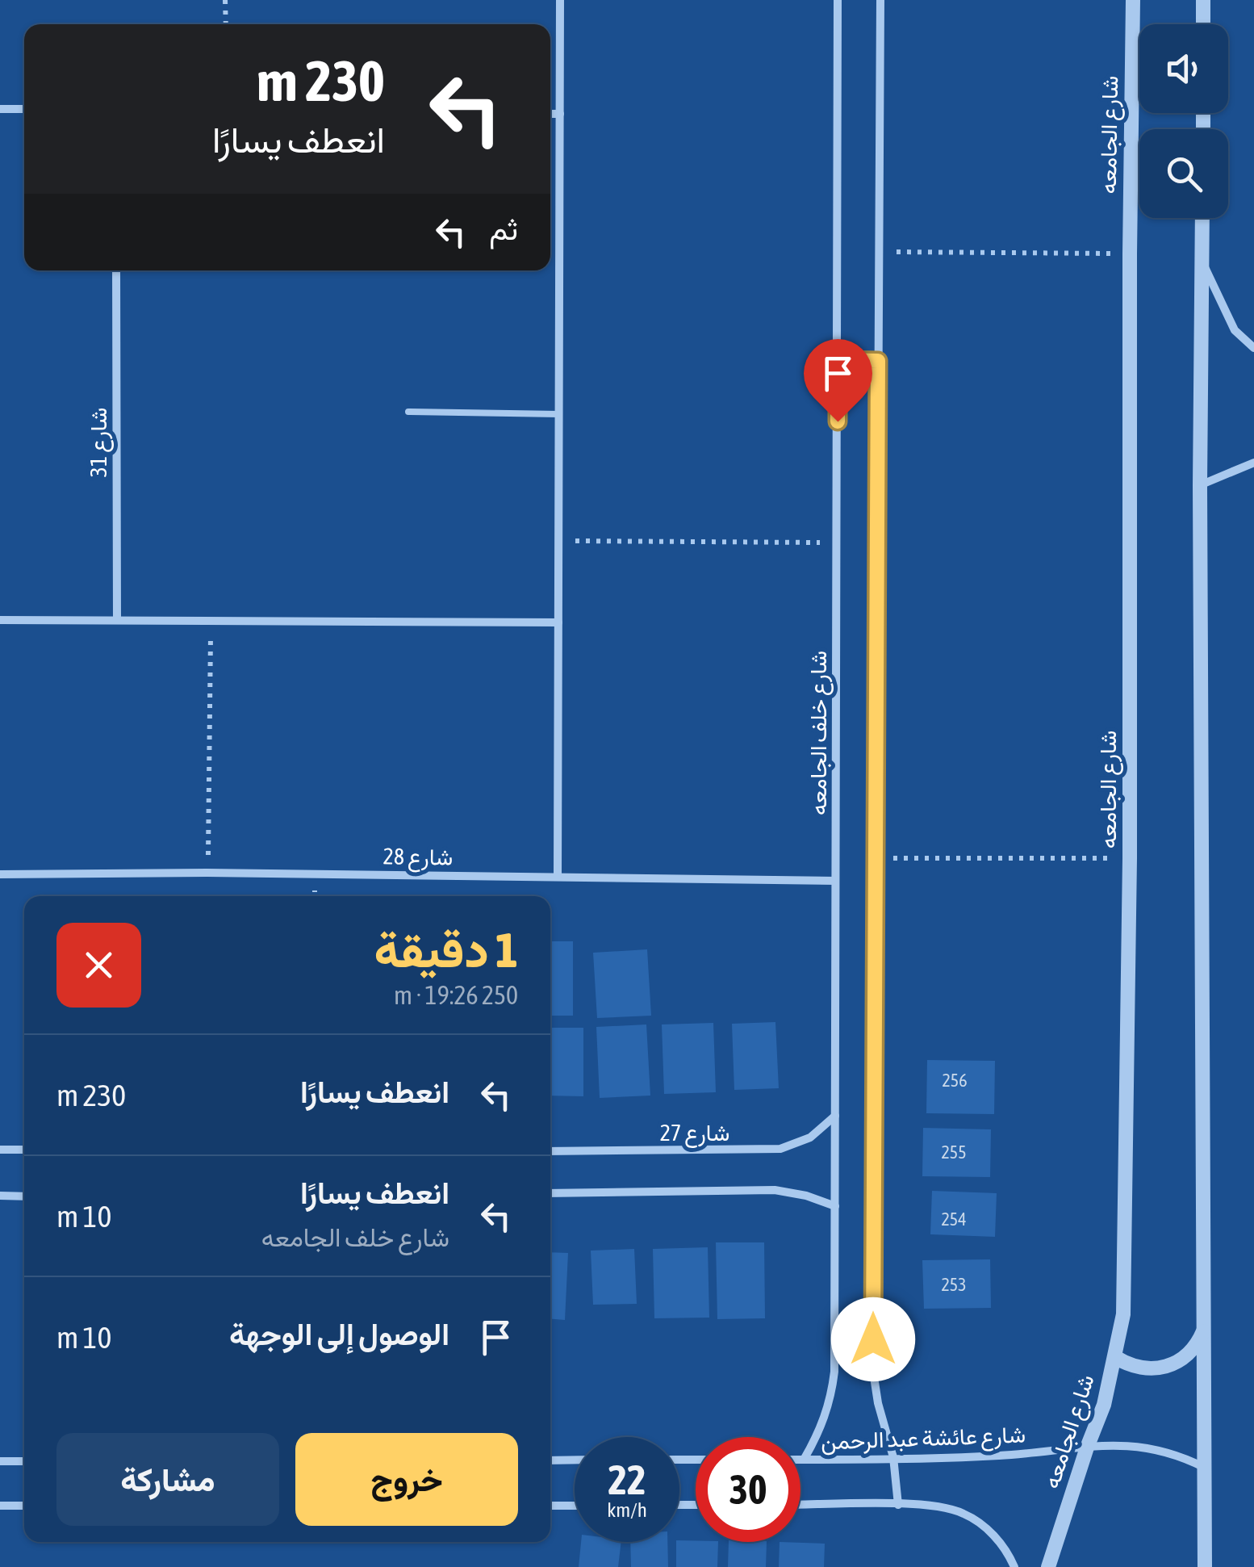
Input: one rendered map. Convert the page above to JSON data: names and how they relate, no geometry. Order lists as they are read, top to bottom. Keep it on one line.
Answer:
{"streets":{"street":["شارع الجامعه","شارع 31","شارع خلف الجامعه","شارع 28","شارع 27","شارع عائشة عبد الرحمن"]},"crossings":[["شارع الجامعه","شارع عائشة عبد الرحمن"],["شارع خلف الجامعه","شارع 28"],["شارع خلف الجامعه","شارع 27"],["شارع خلف الجامعه","شارع عائشة عبد الرحمن"]],"house_numbers":["256","255","254","253"],"page":{"turn":["230 m","انعطف يسارًا"],"then":"ثم","heading":["1 دقيقة","250 m · 19:26"],"list":[{"name":"انعطف يسارًا","value":"230 m"},{"name":"انعطف يسارًا","note":"شارع خلف الجامعه","value":"10 m"},{"name":"الوصول إلى الوجهة","value":"10 m"}],"buttons":["خروج","مشاركة"],"speed":"22 km/h","limit":"30"}}
